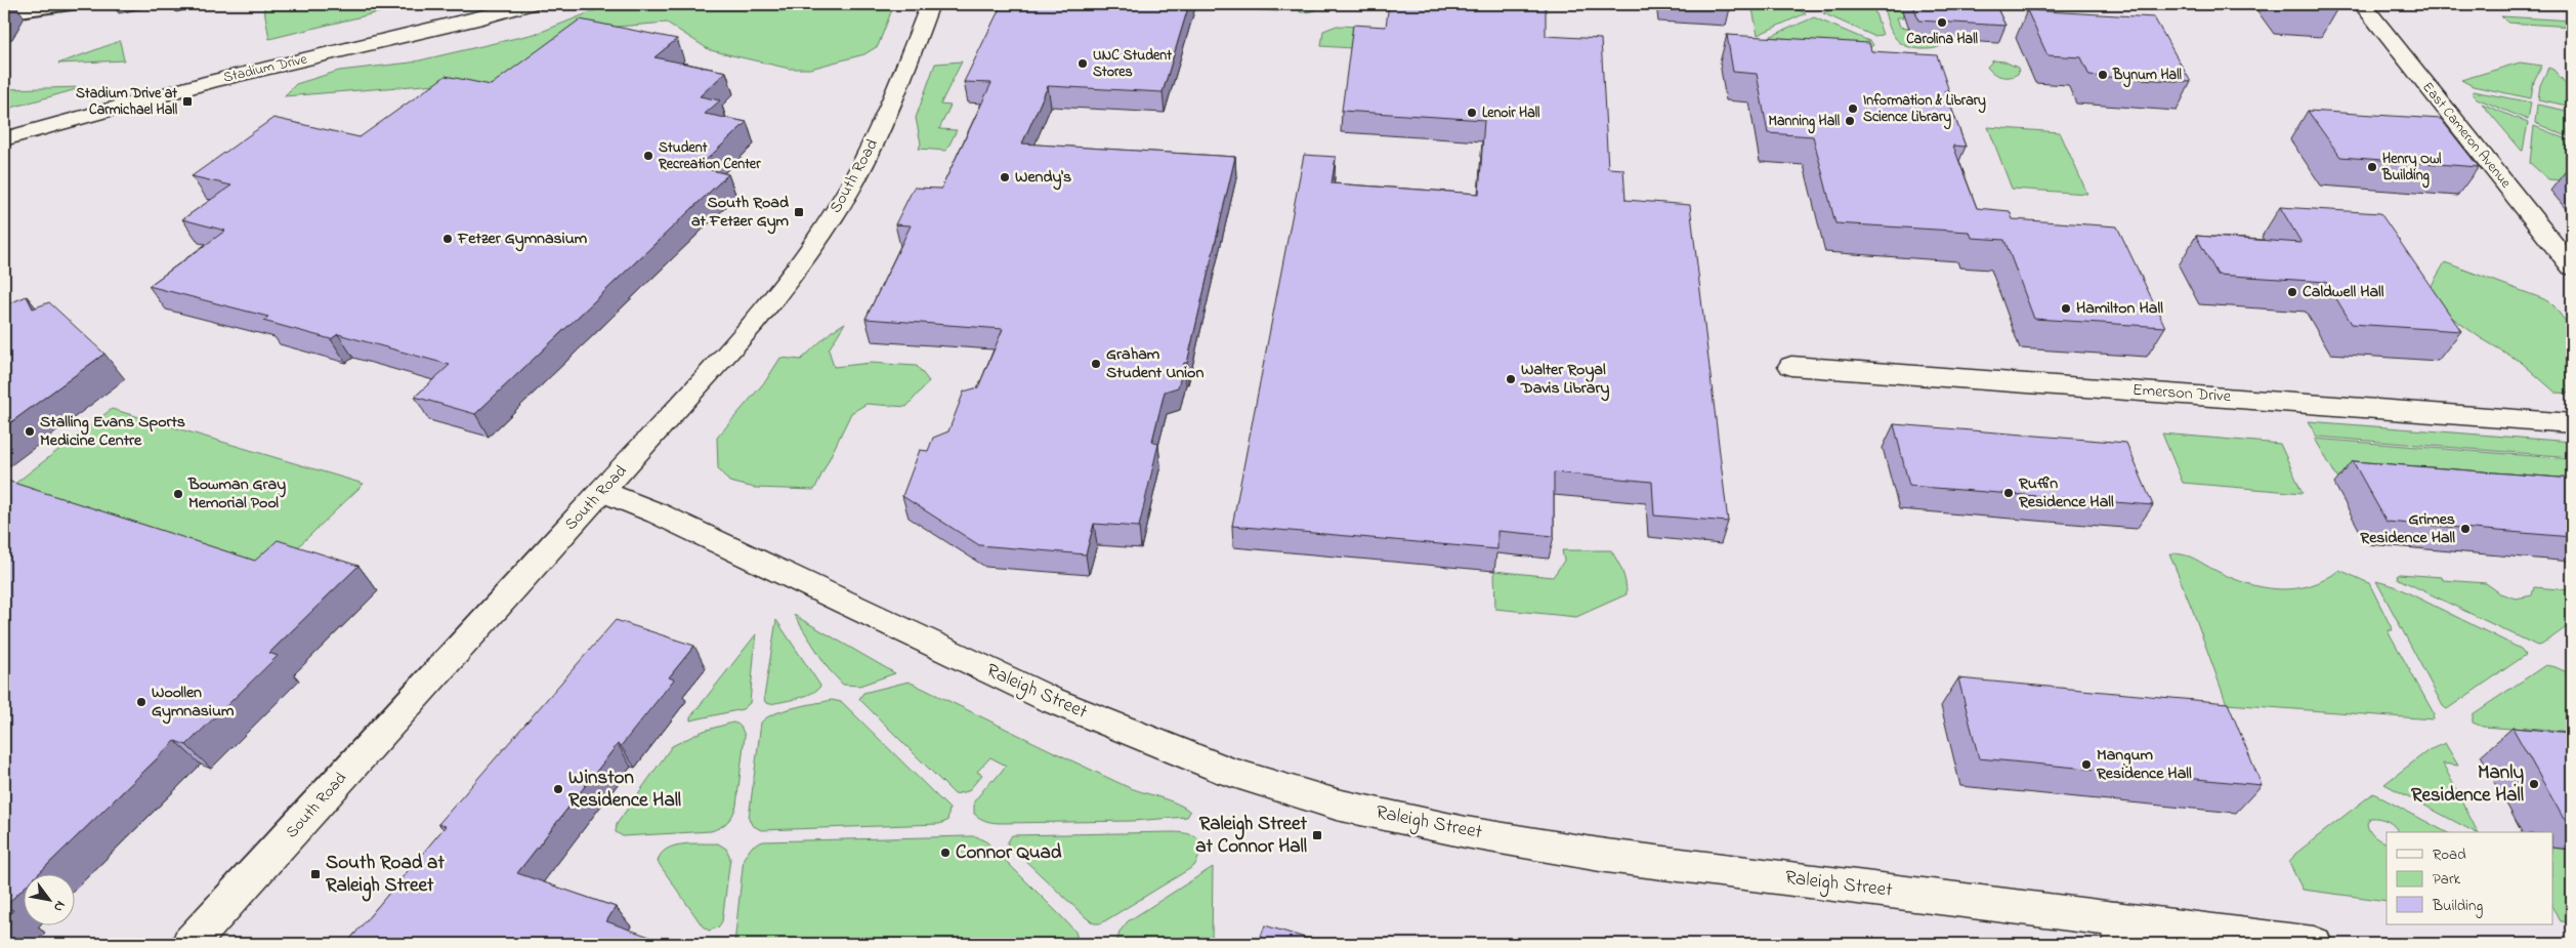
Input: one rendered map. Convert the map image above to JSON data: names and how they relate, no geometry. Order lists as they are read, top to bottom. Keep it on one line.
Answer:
{"streets":{"street":["Stadium Drive","East Cameron Avenue","South Road","Emerson Drive","Raleigh Street"]},"crossings":[["South Road","Raleigh Street"]],"places":{"other":["Carolina Hall","UNC Student Stores","Bynum Hall","Information & Library Science Library","Lenoir Hall","Manning Hall","Student Recreation Center","Henry Owl Building","Wendy's","Fetzer Gymnasium","Caldwell Hall","Hamilton Hall","Graham Student Union","Walter Royal Davis Library","Stalling Evans Sports Medicine Centre","Ruffin Residence Hall","Bowman Gray Memorial Pool","Grimes Residence Hall","Woollen Gymnasium","Mangum Residence Hall","Manly Residence Hall","Winston Residence Hall","Connor Quad"],"transit":["Stadium Drive at Carmichael Hall","South Road at Fetzer Gym","Raleigh Street at Connor Hall","South Road at Raleigh Street"]},"legend":["Road","Park","Building"],"north":"bottom right"}
